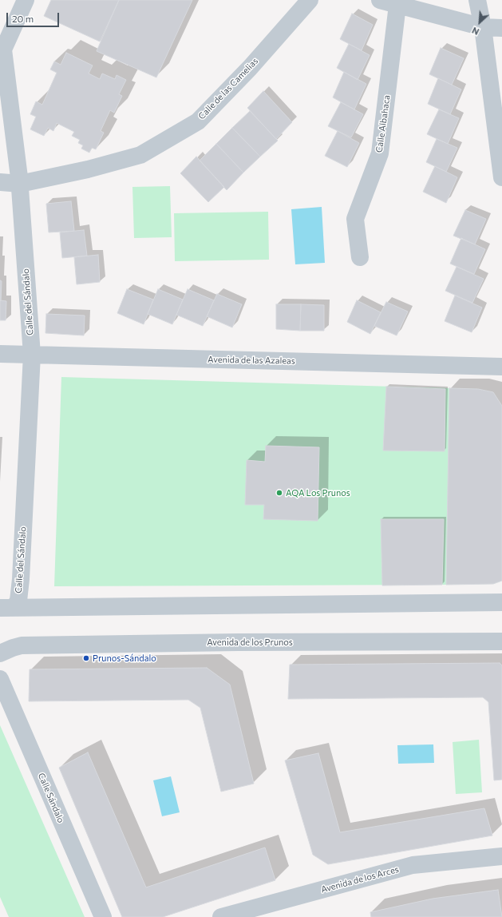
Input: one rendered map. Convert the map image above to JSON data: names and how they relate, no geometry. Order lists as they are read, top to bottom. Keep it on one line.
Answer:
{"streets":{"street":["Calle de las Camelias","Calle Albahaca","Calle del Sándalo","Avenida de las Azaleas","Avenida de los Prunos","Calle Sándalo","Avenida de los Arces"]},"crossings":[["Calle de las Camelias","Calle del Sándalo"],["Calle del Sándalo","Avenida de las Azaleas"]],"places":["AQA Los Prunos","Prunos-Sándalo"],"scale_bar":"20 m","north":"bottom left"}
